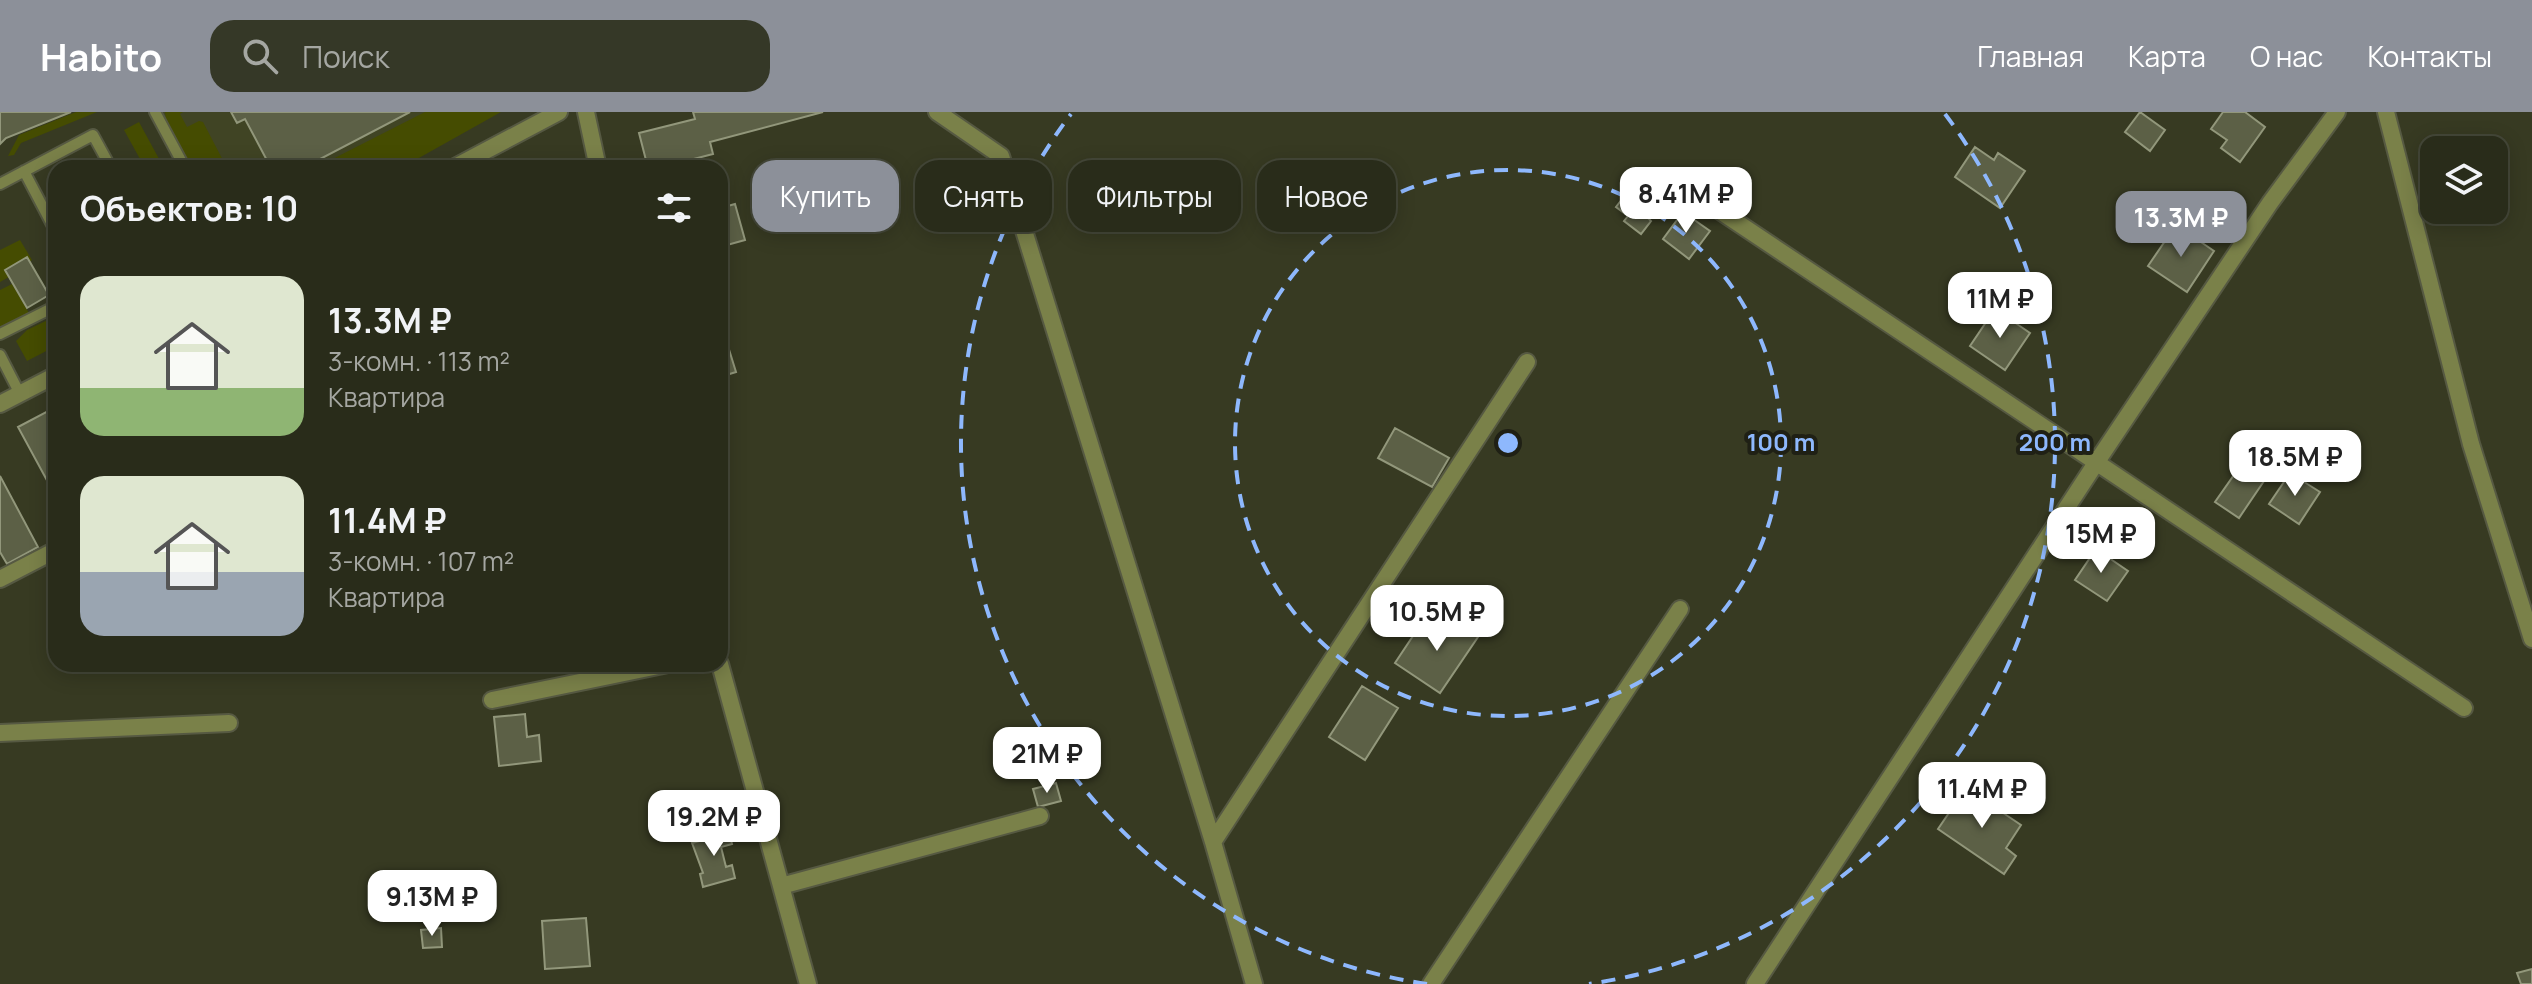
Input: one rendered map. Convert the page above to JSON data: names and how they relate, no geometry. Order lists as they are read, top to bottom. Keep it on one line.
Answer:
{"page":{"header":"Habito","search":"Поиск","nav":["Главная","Карта","О нас","Контакты"],"chip":["Купить","Снять","Фильтры","Новое"],"heading":"Объектов: 10","price":["8.41M ₽","13.3M ₽","11M ₽","18.5M ₽","15M ₽","10.5M ₽","21M ₽","11.4M ₽","19.2M ₽","9.13M ₽"],"list":[{"name":"13.3M ₽","note":"3-комн. · 113 m² · Квартира"},{"name":"11.4M ₽","note":"3-комн. · 107 m² · Квартира"}]},"rings":["100 m","200 m"]}
